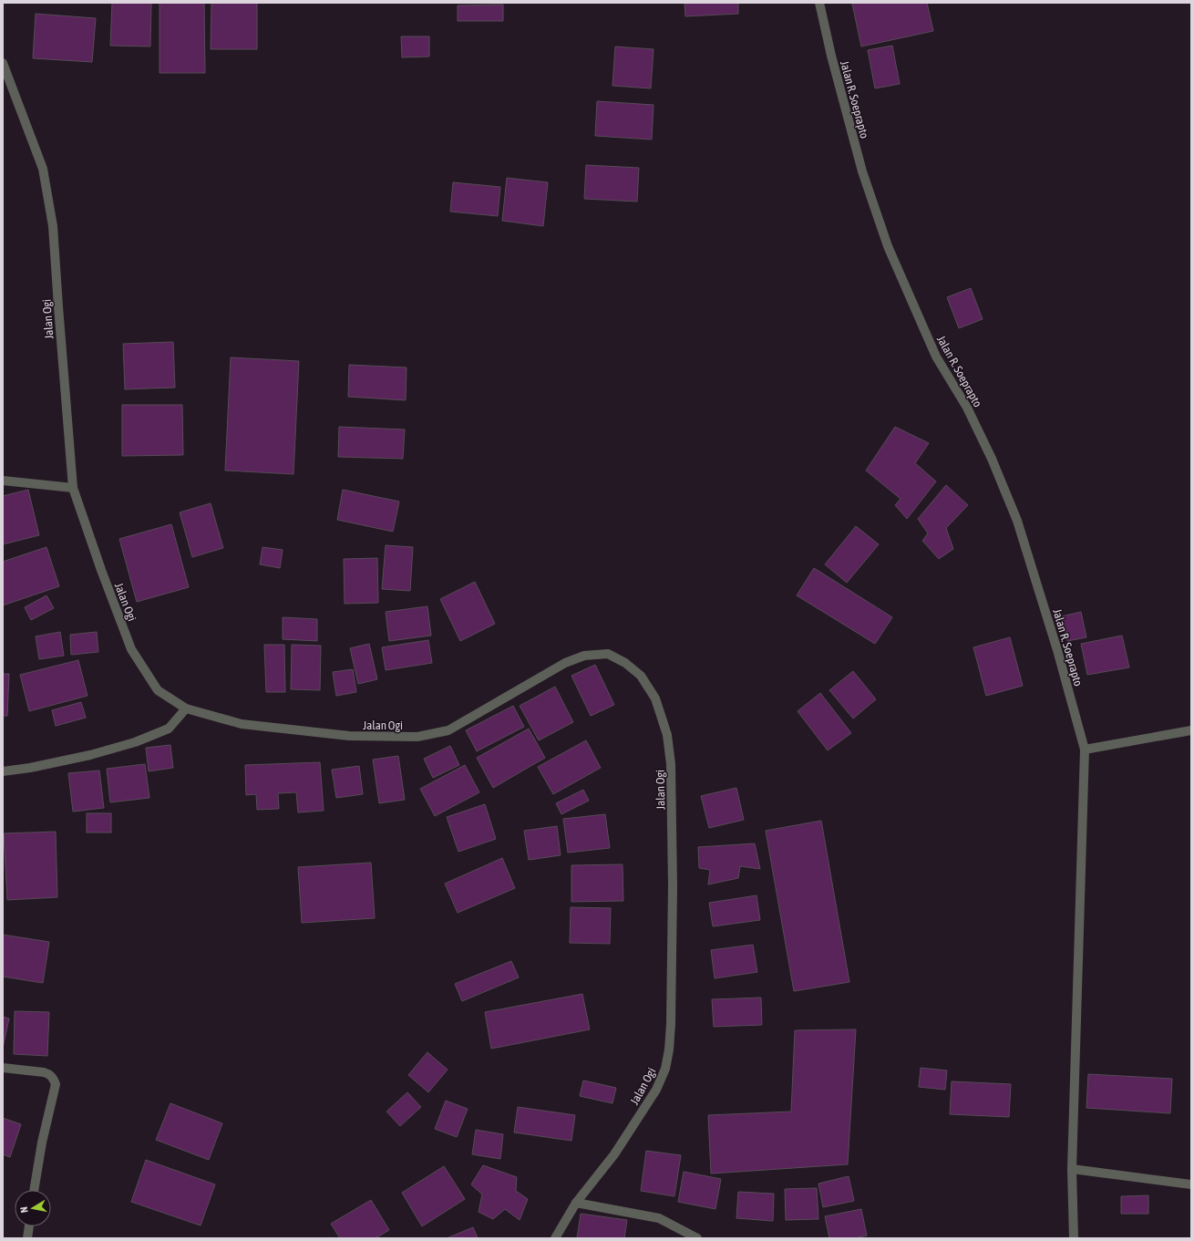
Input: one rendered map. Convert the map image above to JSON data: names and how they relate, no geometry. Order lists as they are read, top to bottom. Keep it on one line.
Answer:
{"streets":{"street":["Jalan R. Soeprapto","Jalan Ogi"]},"north":"left"}
